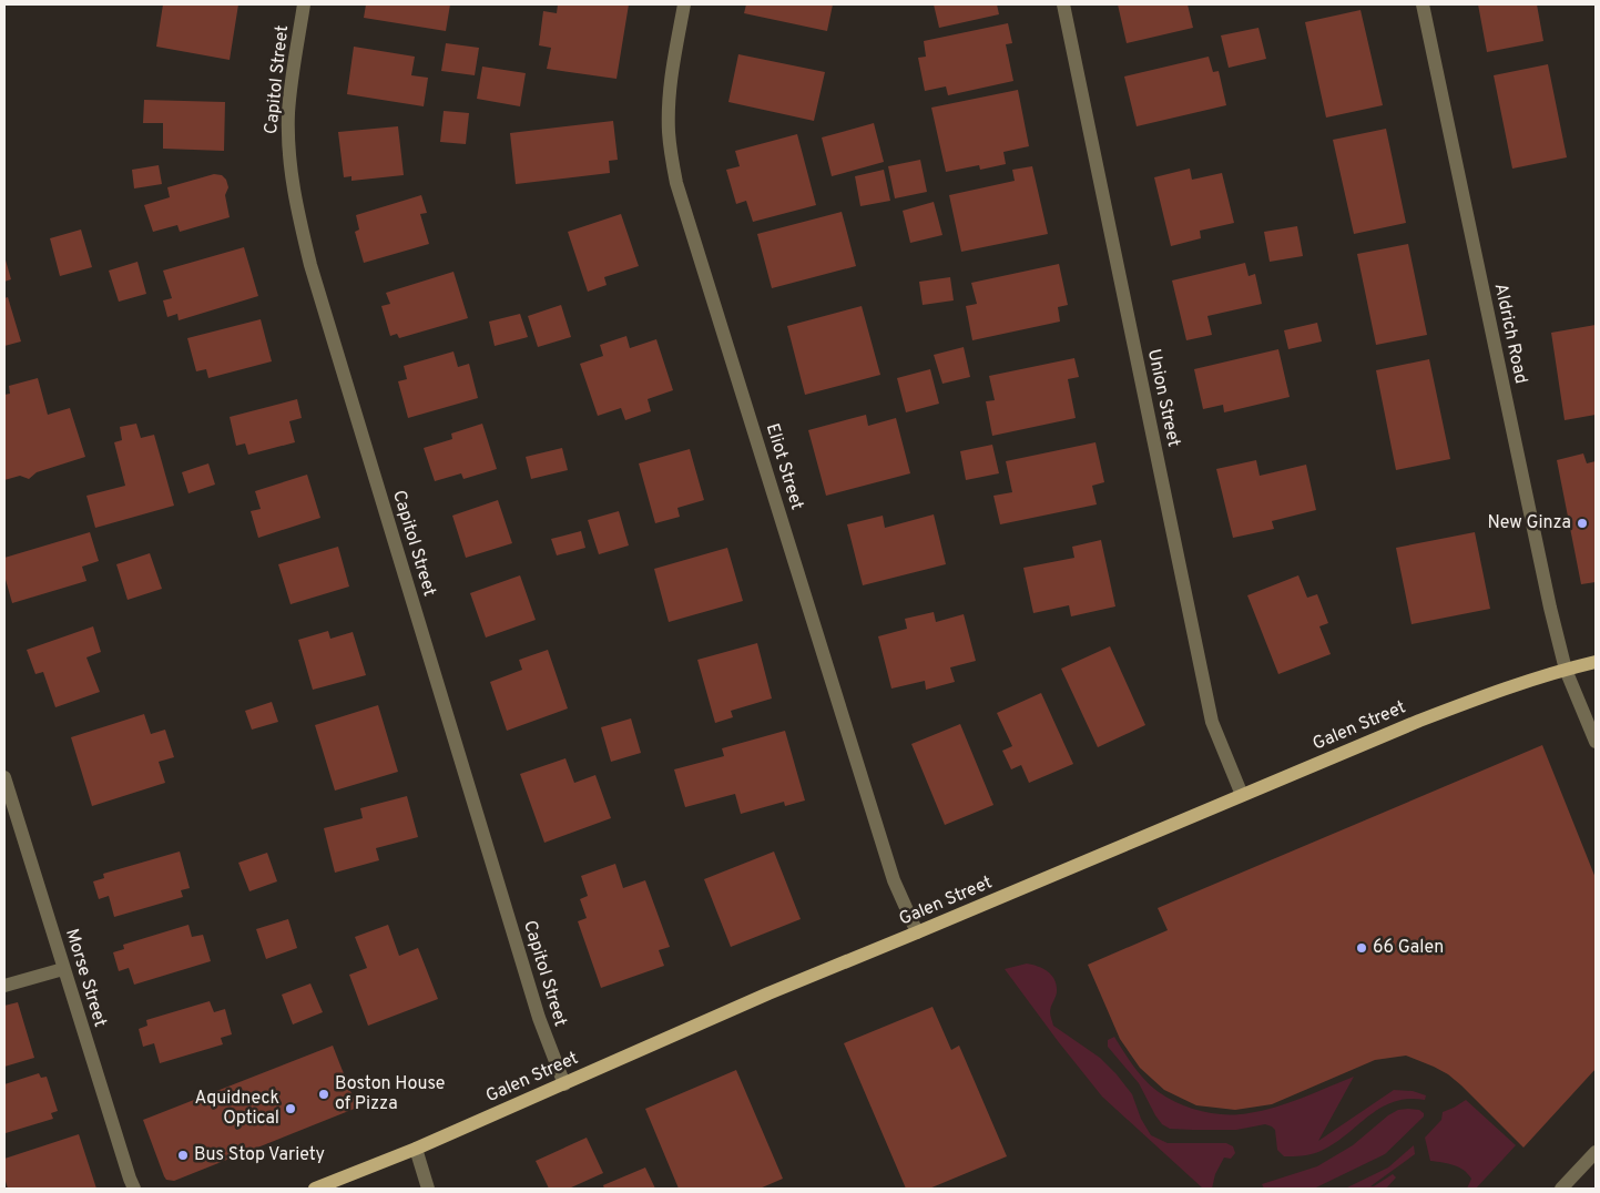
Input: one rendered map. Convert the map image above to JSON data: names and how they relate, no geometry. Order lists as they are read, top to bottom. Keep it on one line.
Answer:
{"streets":{"main road":["Galen Street"],"street":["Capitol Street","Aldrich Road","Union Street","Eliot Street","Morse Street"]},"crossings":[["Capitol Street","Galen Street"],["Aldrich Road","Galen Street"],["Union Street","Galen Street"],["Eliot Street","Galen Street"]],"places":["New Ginza","66 Galen","Boston House of Pizza","Aquidneck Optical","Bus Stop Variety"]}
